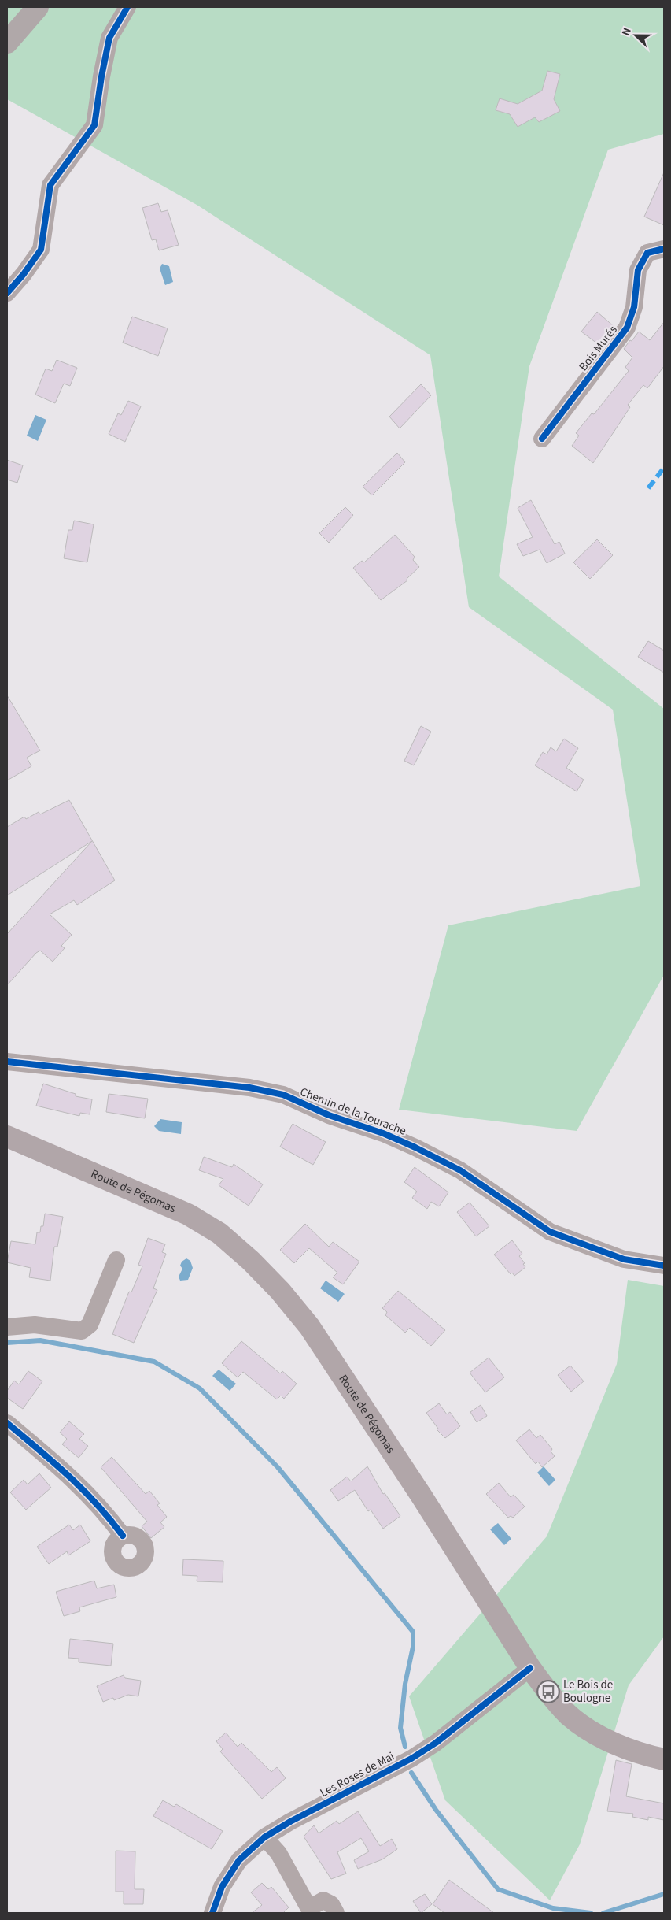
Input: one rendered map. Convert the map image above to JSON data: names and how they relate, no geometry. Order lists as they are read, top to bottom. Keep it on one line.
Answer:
{"streets":{"main road":["Route de Pégomas"],"street":["Bois Murés","Chemin de la Tourache","Les Roses de Mai"]},"crossings":[["Route de Pégomas","Les Roses de Mai"]],"places":{"bus stop":["Le Bois de Boulogne"]},"north":"left"}
